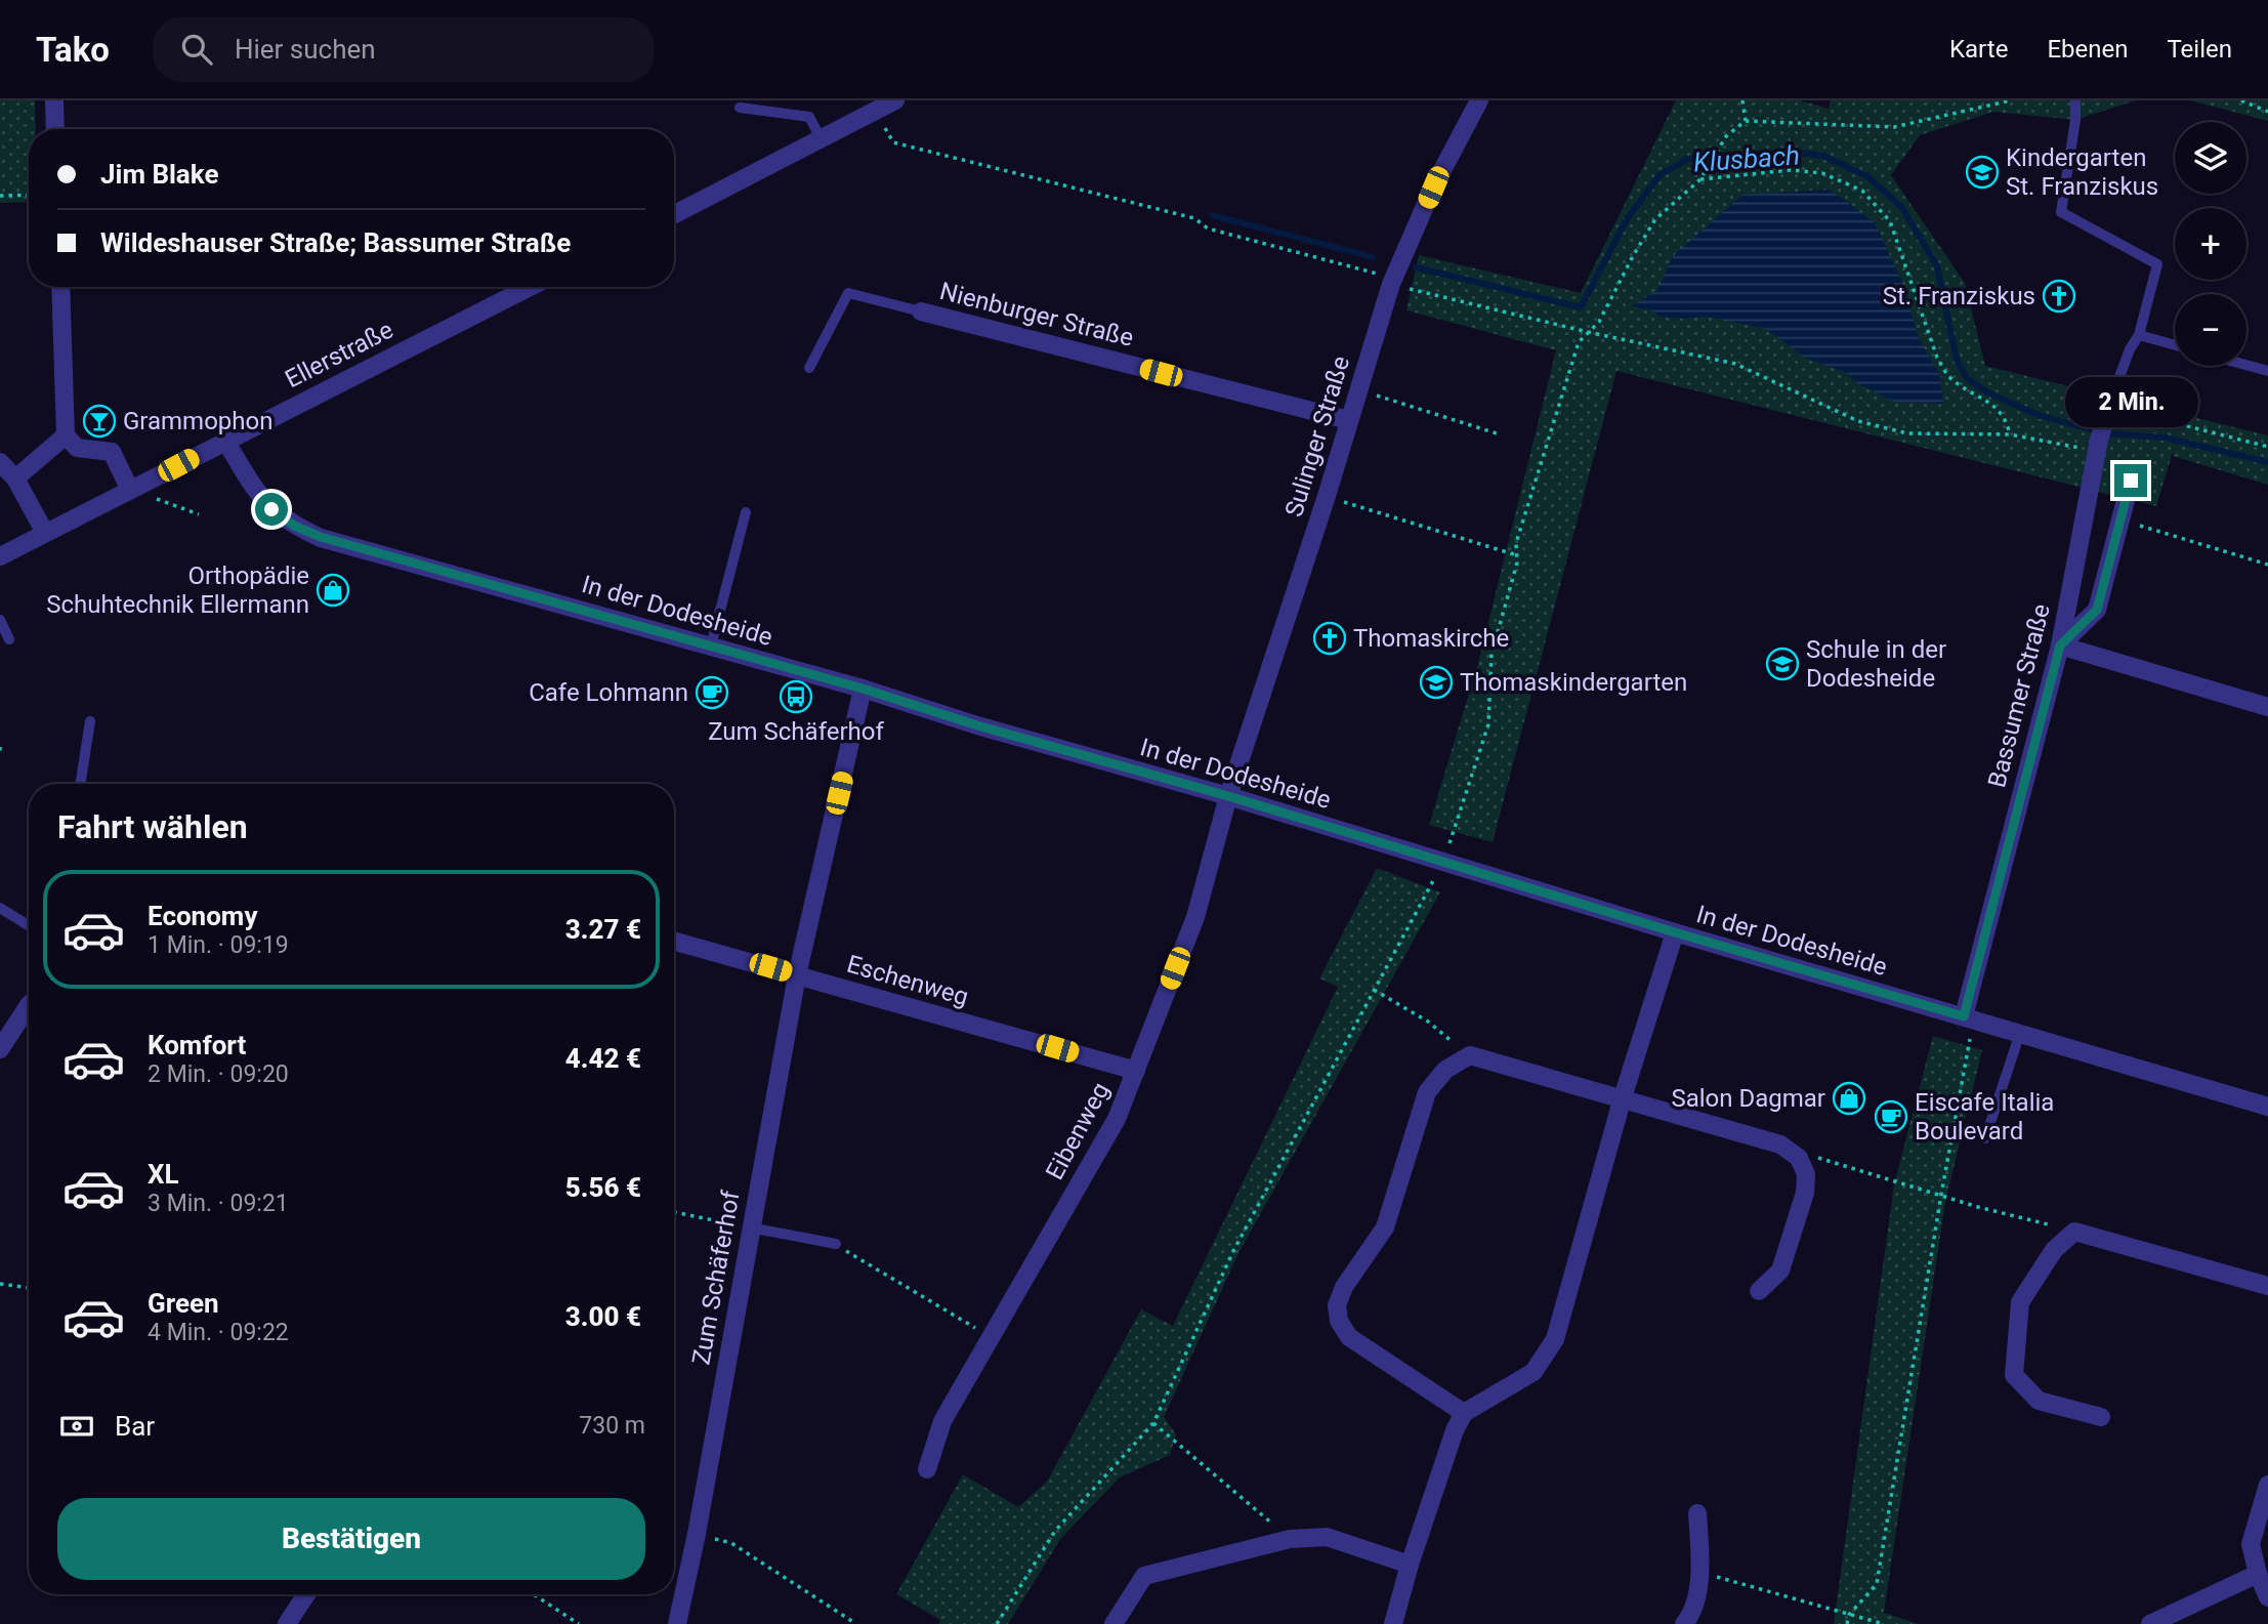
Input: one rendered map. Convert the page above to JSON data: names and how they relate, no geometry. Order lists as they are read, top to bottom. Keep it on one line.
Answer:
{"streets":{"street":["Nienburger Straße","Ellerstraße","Sulinger Straße","In der Dodesheide","Bassumer Straße","Eschenweg","Eibenweg","Zum Schäferhof"]},"crossings":[["Nienburger Straße","Sulinger Straße"],["Ellerstraße","In der Dodesheide"],["Sulinger Straße","In der Dodesheide"],["Sulinger Straße","Eibenweg"],["In der Dodesheide","Bassumer Straße"],["In der Dodesheide","Eibenweg"],["In der Dodesheide","Zum Schäferhof"],["Eschenweg","Eibenweg"],["Eschenweg","Zum Schäferhof"]],"water":["Klusbach"],"places":{"school or university":["Kindergarten St. Franziskus","Schule in der Dodesheide","Thomaskindergarten"],"church":["St. Franziskus","Thomaskirche"],"bar":["Grammophon"],"shop":["Orthopädie Schuhtechnik Ellermann","Salon Dagmar"],"cafe":["Cafe Lohmann","Eiscafe Italia Boulevard"],"bus stop":["Zum Schäferhof"]},"page":{"header":"Tako","search":"Hier suchen","nav":["Karte","Ebenen","Teilen"],"map_buttons":["+","−"],"banner":["Jim Blake","Wildeshauser Straße; Bassumer Straße"],"bubble":"2 Min.","heading":"Fahrt wählen","list":[{"name":"Economy","note":"1 Min. · 09:19","value":"3.27 €"},{"name":"Komfort","note":"2 Min. · 09:20","value":"4.42 €"},{"name":"XL","note":"3 Min. · 09:21","value":"5.56 €"},{"name":"Green","note":"4 Min. · 09:22","value":"3.00 €"}],"pay":["Bar","730 m"],"buttons":"Bestätigen"}}
